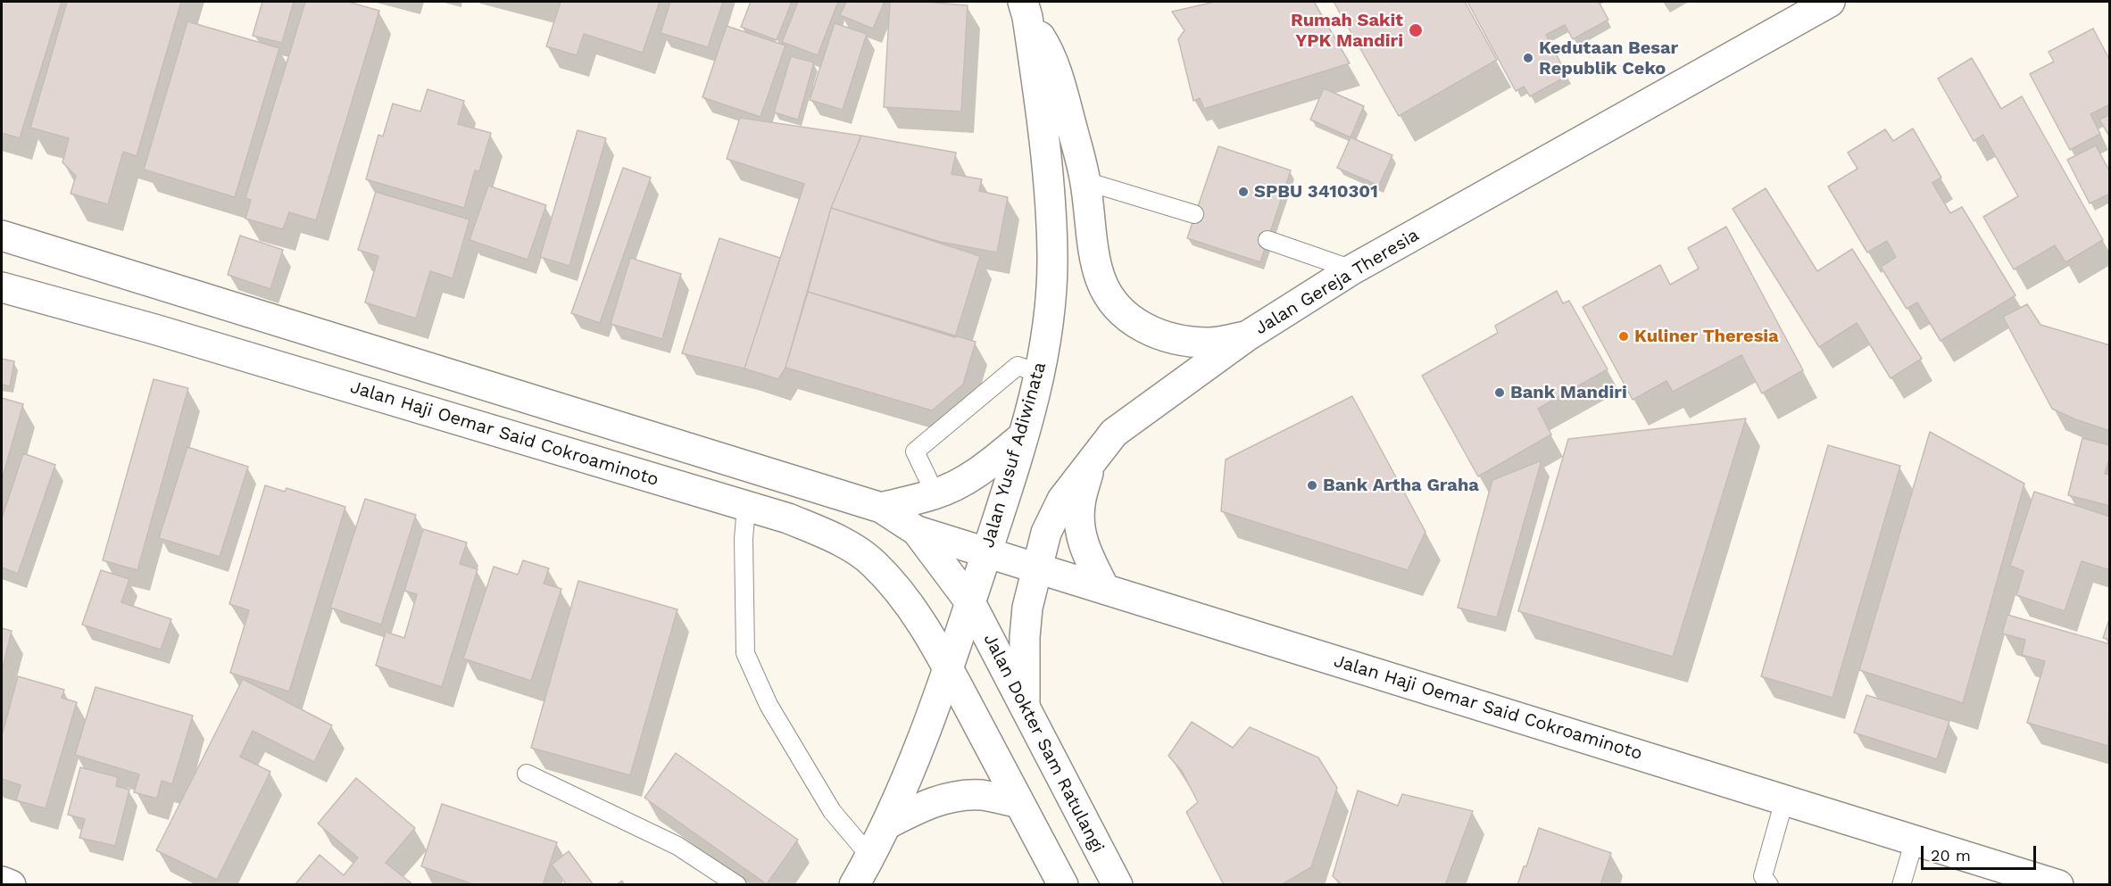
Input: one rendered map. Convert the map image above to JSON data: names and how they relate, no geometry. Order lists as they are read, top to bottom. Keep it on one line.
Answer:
{"streets":{"street":["Jalan Gereja Theresia","Jalan Haji Oemar Said Cokroaminoto","Jalan Yusuf Adiwinata","Jalan Dokter Sam Ratulangi"]},"crossings":[["Jalan Gereja Theresia","Jalan Haji Oemar Said Cokroaminoto"],["Jalan Gereja Theresia","Jalan Dokter Sam Ratulangi"],["Jalan Haji Oemar Said Cokroaminoto","Jalan Yusuf Adiwinata"],["Jalan Haji Oemar Said Cokroaminoto","Jalan Dokter Sam Ratulangi"],["Jalan Yusuf Adiwinata","Jalan Dokter Sam Ratulangi"]],"places":["Rumah Sakit YPK Mandiri","Kedutaan Besar Republik Ceko","SPBU 3410301","Kuliner Theresia","Bank Mandiri","Bank Artha Graha"],"scale_bar":"20 m"}
